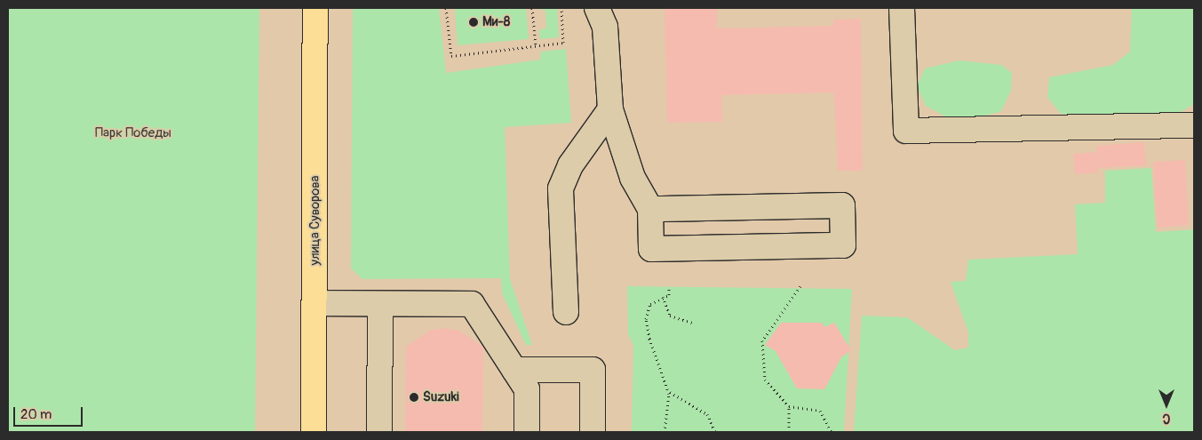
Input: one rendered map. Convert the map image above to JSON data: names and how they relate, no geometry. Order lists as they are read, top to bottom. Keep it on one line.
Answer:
{"streets":{"main road":["улица Суворова"]},"parks":["Парк Победы"],"places":["Ми-8","Suzuki"],"scale_bar":"20 m","north":"bottom"}
